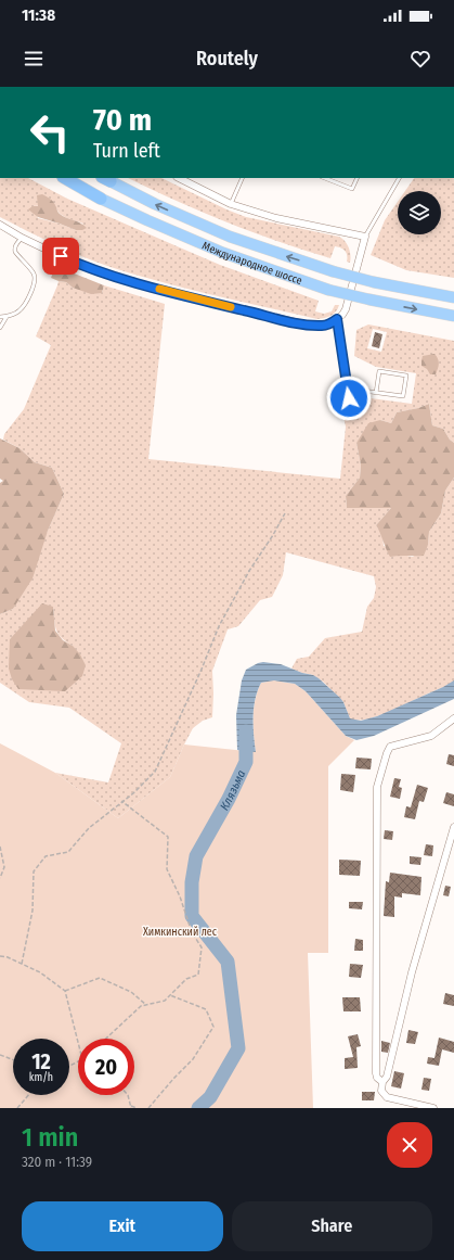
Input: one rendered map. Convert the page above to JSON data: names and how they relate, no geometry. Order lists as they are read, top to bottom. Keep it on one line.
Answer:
{"streets":{"highway":["Международное шоссе"]},"water":["Клязьма"],"parks":["Химкинский лес"],"page":{"status":"11:38","header":"Routely","turn":["70 m","Turn left"],"speed":"12 km/h","limit":"20","heading":["1 min","320 m · 11:39"],"buttons":["Exit","Share"]}}
